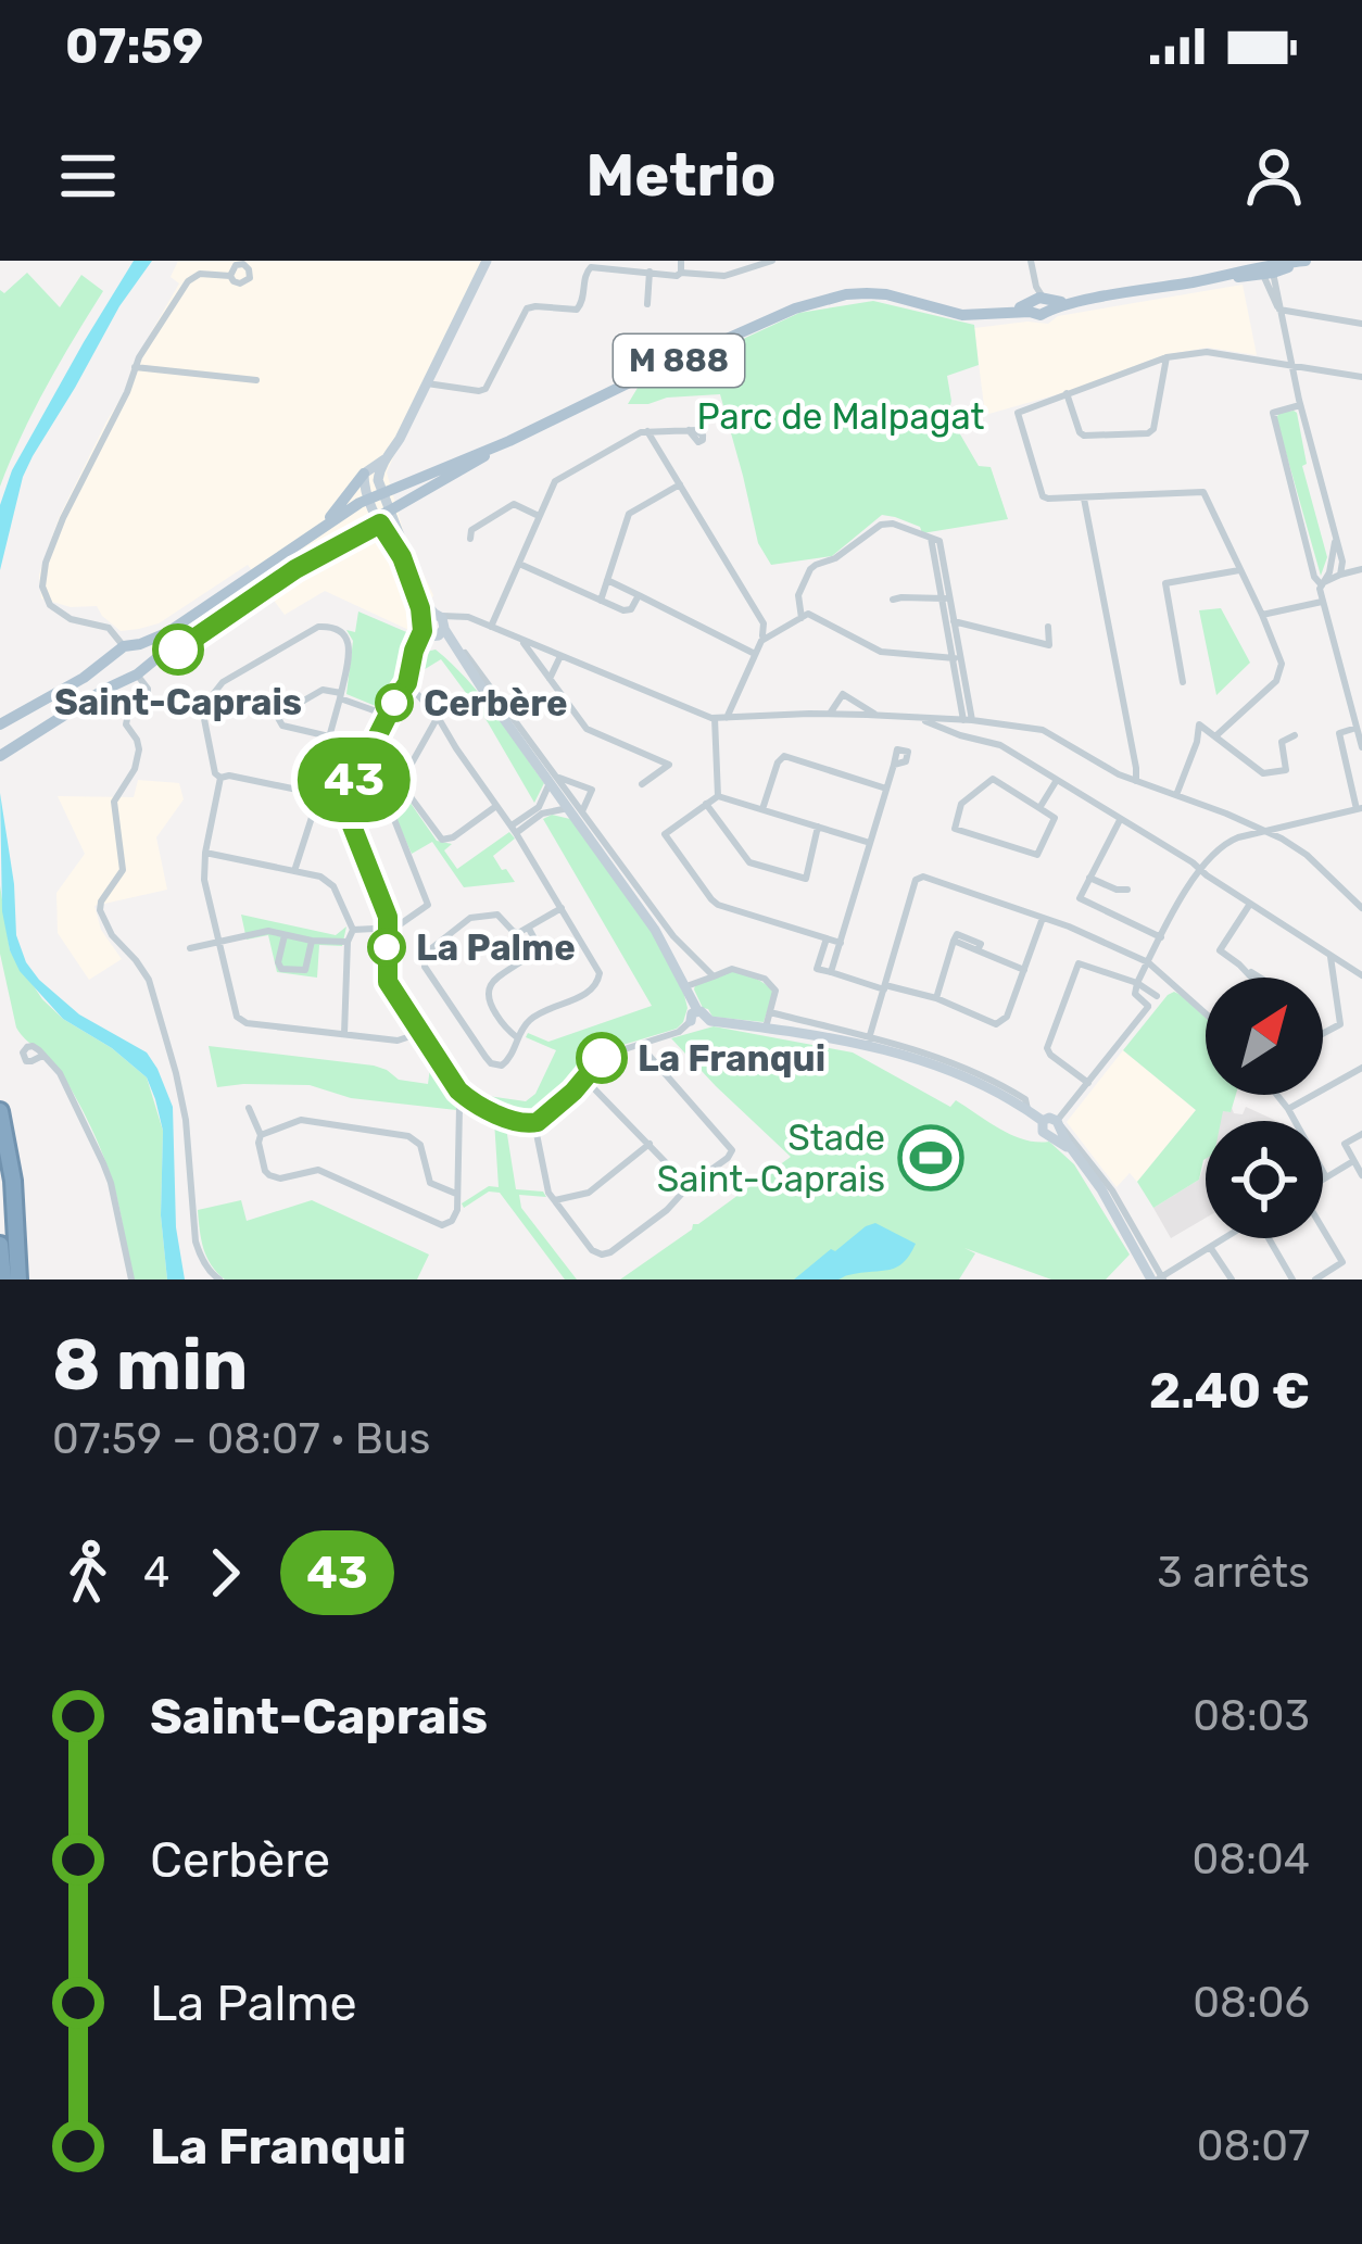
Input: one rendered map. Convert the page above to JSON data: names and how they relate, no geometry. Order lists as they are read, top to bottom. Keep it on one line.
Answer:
{"streets":{"main road":["M 888"]},"parks":["Parc de Malpagat"],"places":{"other":["Saint-Caprais","Cerbère","La Palme","La Franqui"],"sports":["Stade Saint-Caprais"]},"lines":["bus line 43"],"north":"top right","page":{"status":"07:59","header":"Metrio","on_map":"43","heading":["8 min","07:59 – 08:07 · Bus","2.40 €"],"legs":["4","43","3 arrêts"],"list":[{"name":"Saint-Caprais","value":"08:03"},{"name":"Cerbère","value":"08:04"},{"name":"La Palme","value":"08:06"},{"name":"La Franqui","value":"08:07"}]}}
